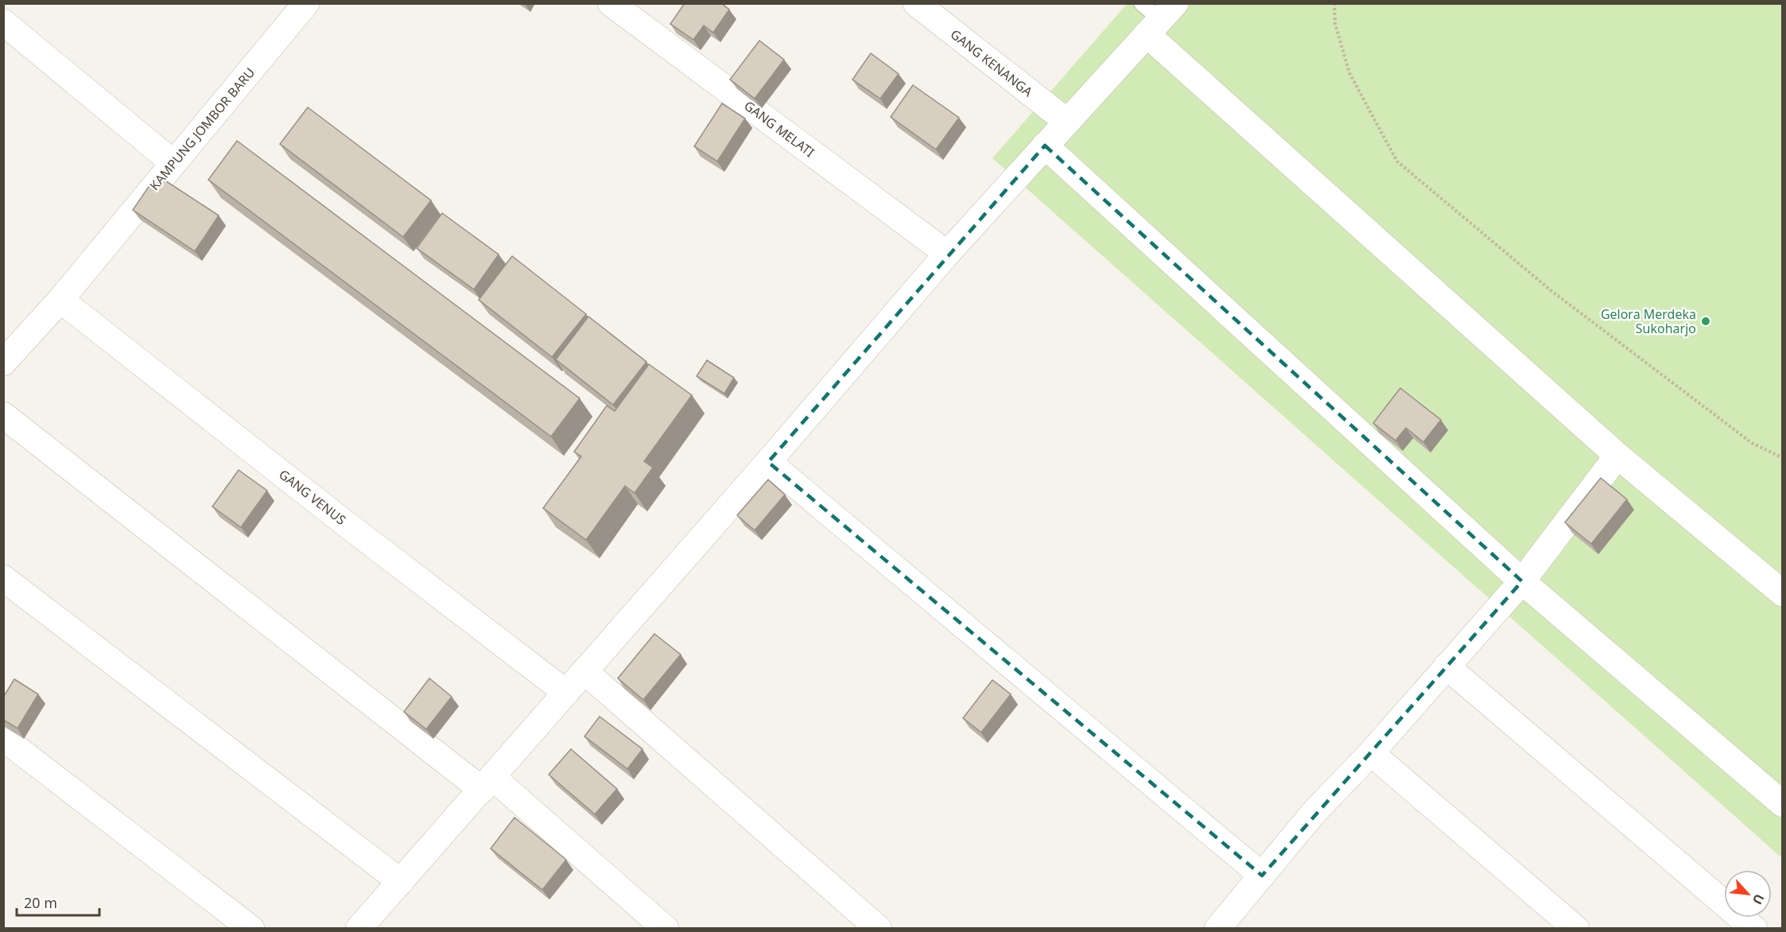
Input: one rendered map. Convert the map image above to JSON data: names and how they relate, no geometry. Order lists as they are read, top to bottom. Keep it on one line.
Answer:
{"streets":{"street":["GANG KENANGA","KAMPUNG JOMBOR BARU","GANG MELATI","GANG VENUS"]},"crossings":[["KAMPUNG JOMBOR BARU","GANG VENUS"]],"places":["Gelora Merdeka Sukoharjo"],"scale_bar":"20 m","north":"bottom right"}
